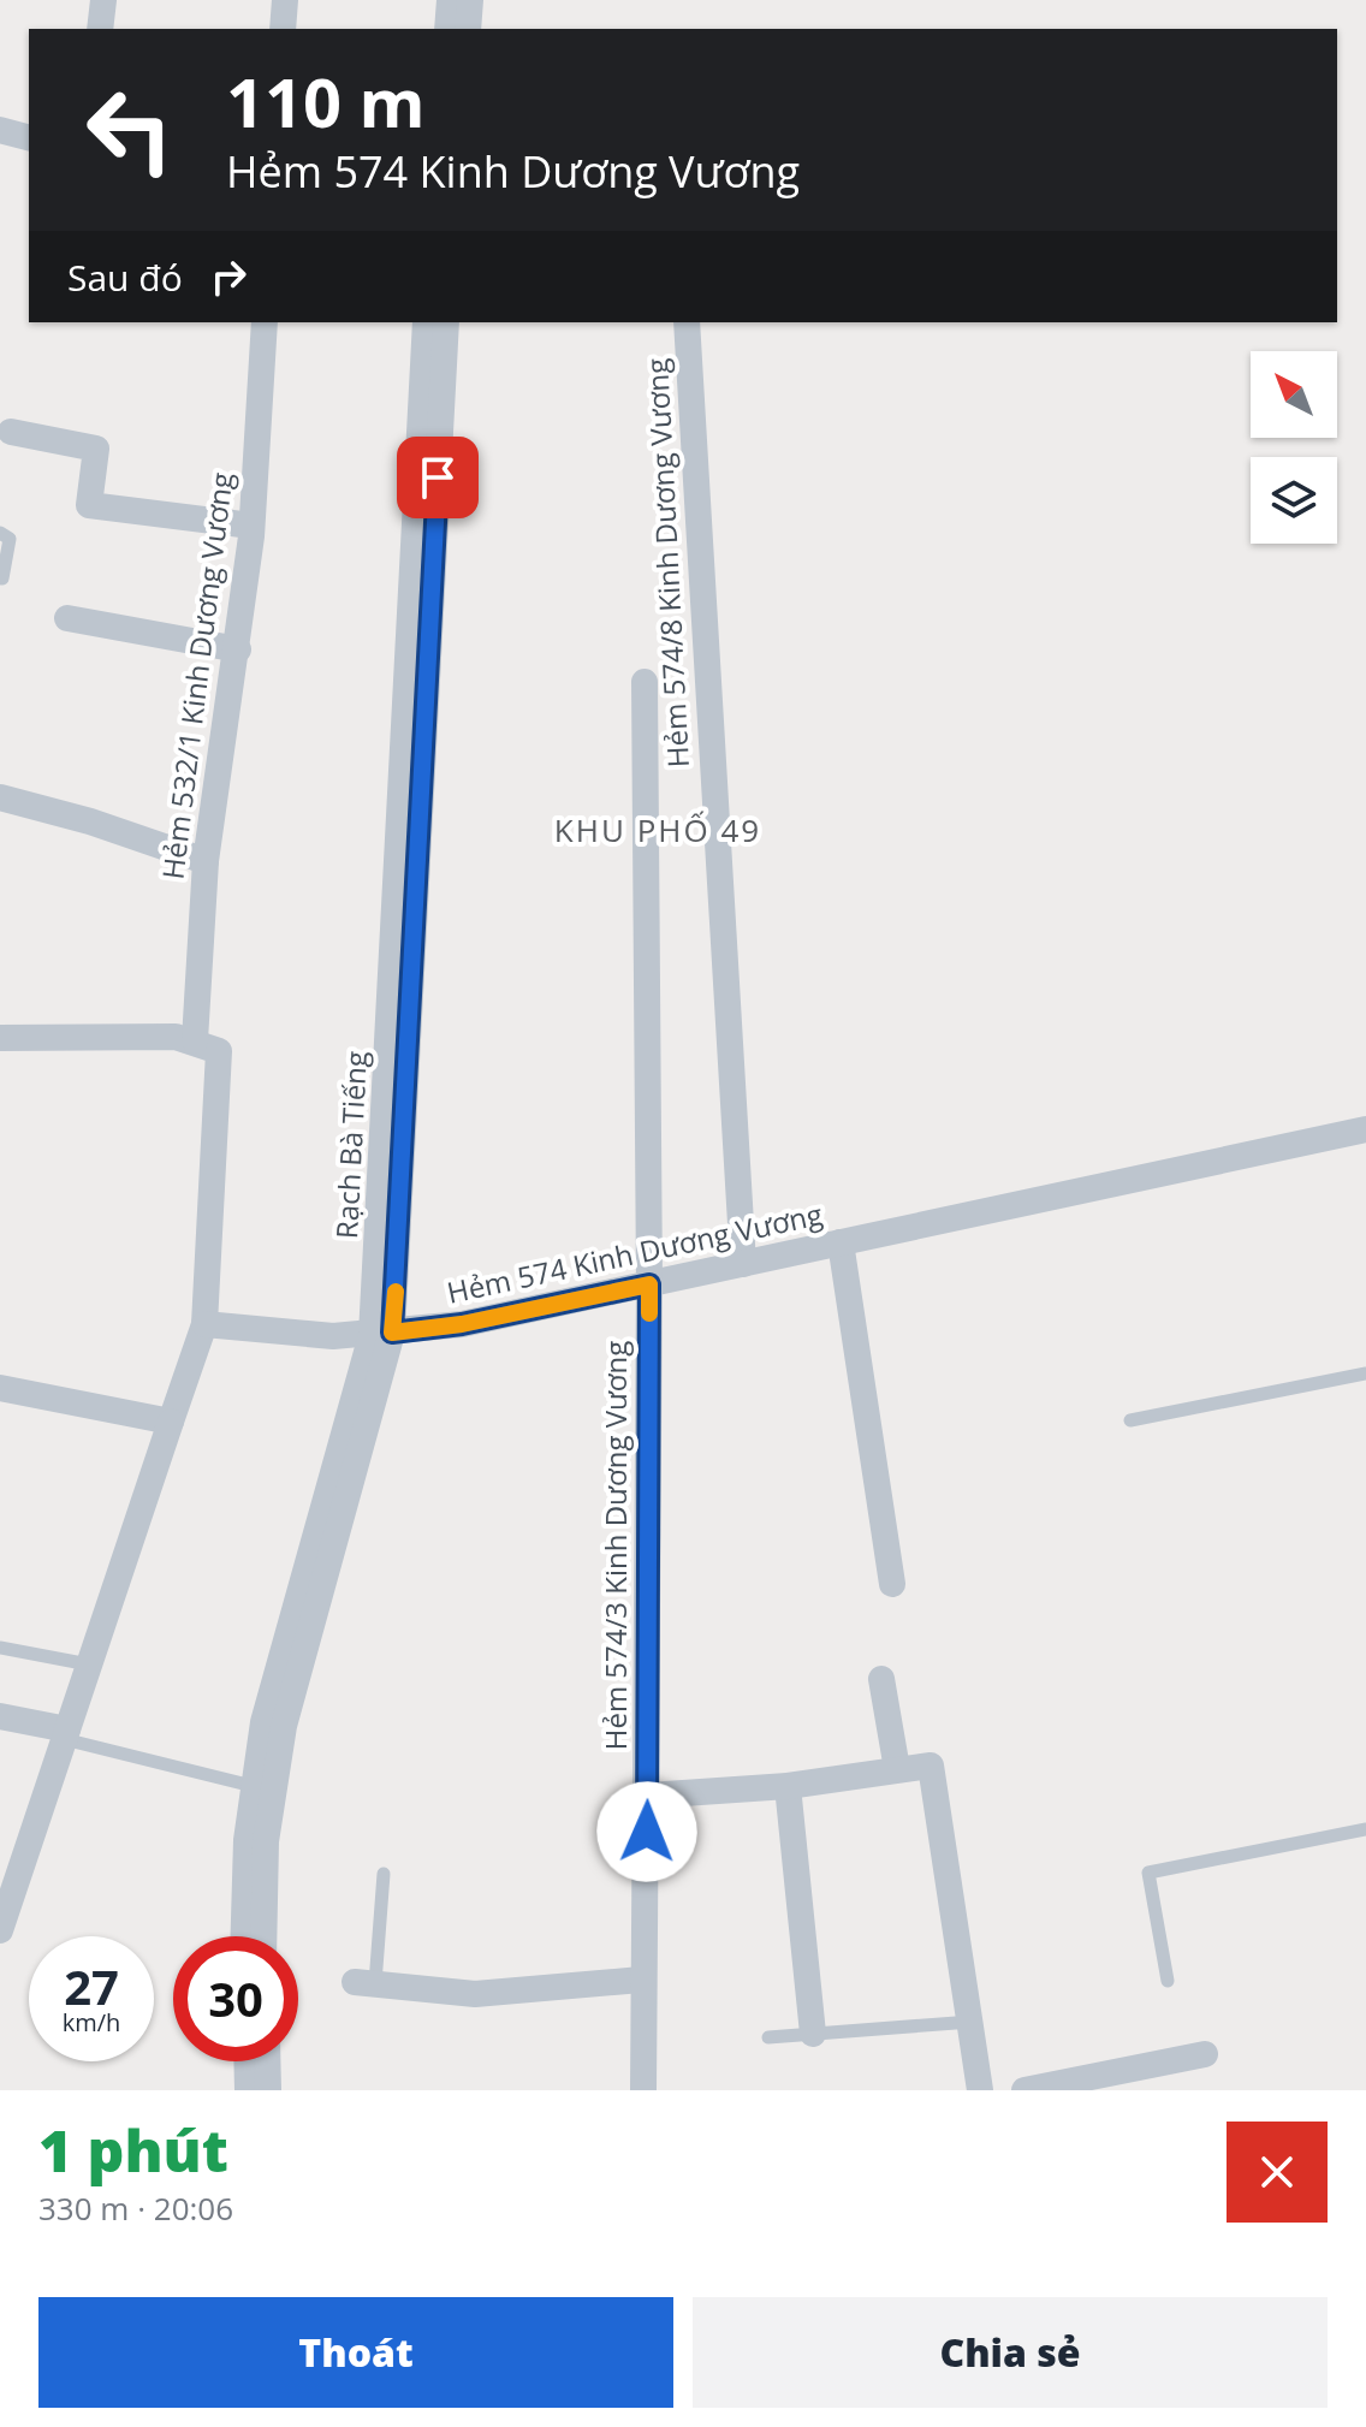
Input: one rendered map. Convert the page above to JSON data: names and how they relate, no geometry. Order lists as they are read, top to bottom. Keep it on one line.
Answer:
{"streets":{"street":["Hẻm 574/8 Kinh Dương Vương","Hẻm 532/1 Kinh Dương Vương","Rạch Bà Tiếng","Hẻm 574 Kinh Dương Vương","Hẻm 574/3 Kinh Dương Vương"]},"crossings":[["Hẻm 574/8 Kinh Dương Vương","Hẻm 574 Kinh Dương Vương"],["Rạch Bà Tiếng","Hẻm 574 Kinh Dương Vương"],["Hẻm 574 Kinh Dương Vương","Hẻm 574/3 Kinh Dương Vương"]],"districts":["KHU PHỐ 49"],"north":"top left","page":{"turn":["110 m","Hẻm 574 Kinh Dương Vương"],"then":"Sau đó","speed":"27 km/h","limit":"30","heading":["1 phút","330 m · 20:06"],"buttons":["Thoát","Chia sẻ"]}}
